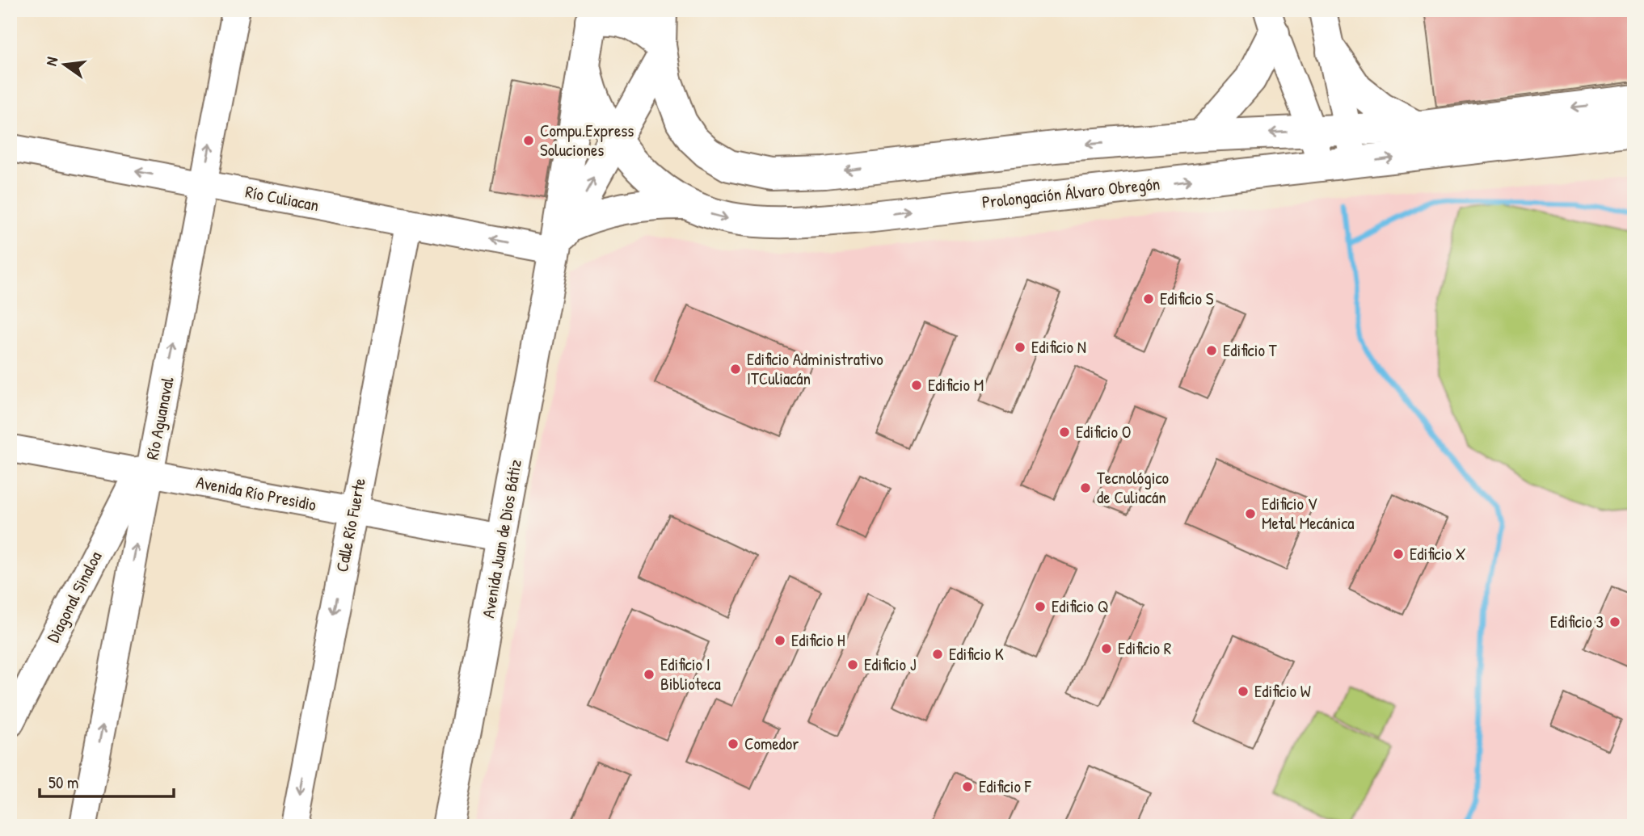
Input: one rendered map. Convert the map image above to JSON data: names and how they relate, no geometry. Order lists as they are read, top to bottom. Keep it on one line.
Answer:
{"streets":{"main road":["Prolongación Álvaro Obregón","Avenida Juan de Dios Bátiz"],"street":["Río Culiacan","Río Aguanaval","Avenida Río Presidio","Calle Río Fuerte","Diagonal Sinaloa"]},"crossings":[["Prolongación Álvaro Obregón","Avenida Juan de Dios Bátiz"],["Río Culiacan","Río Aguanaval"],["Río Culiacan","Calle Río Fuerte"],["Río Culiacan","Avenida Juan de Dios Bátiz"],["Río Aguanaval","Avenida Río Presidio"],["Río Aguanaval","Diagonal Sinaloa"],["Avenida Río Presidio","Calle Río Fuerte"],["Avenida Río Presidio","Avenida Juan de Dios Bátiz"],["Avenida Río Presidio","Diagonal Sinaloa"]],"one_way":["Río Culiacan","Río Aguanaval","Calle Río Fuerte"],"places":["Compu.Express Soluciones","Edificio S","Edificio N","Edificio T","Edificio Administrativo ITCuliacán","Edificio M","Edificio O","Tecnológico de Culiacán","Edificio V Metal Mecánica","Edificio X","Edificio Q","Edificio 3","Edificio H","Edificio R","Edificio K","Edificio J","Edificio I Biblioteca","Edificio W","Comedor","Edificio F"],"scale_bar":"50 m","north":"left"}
